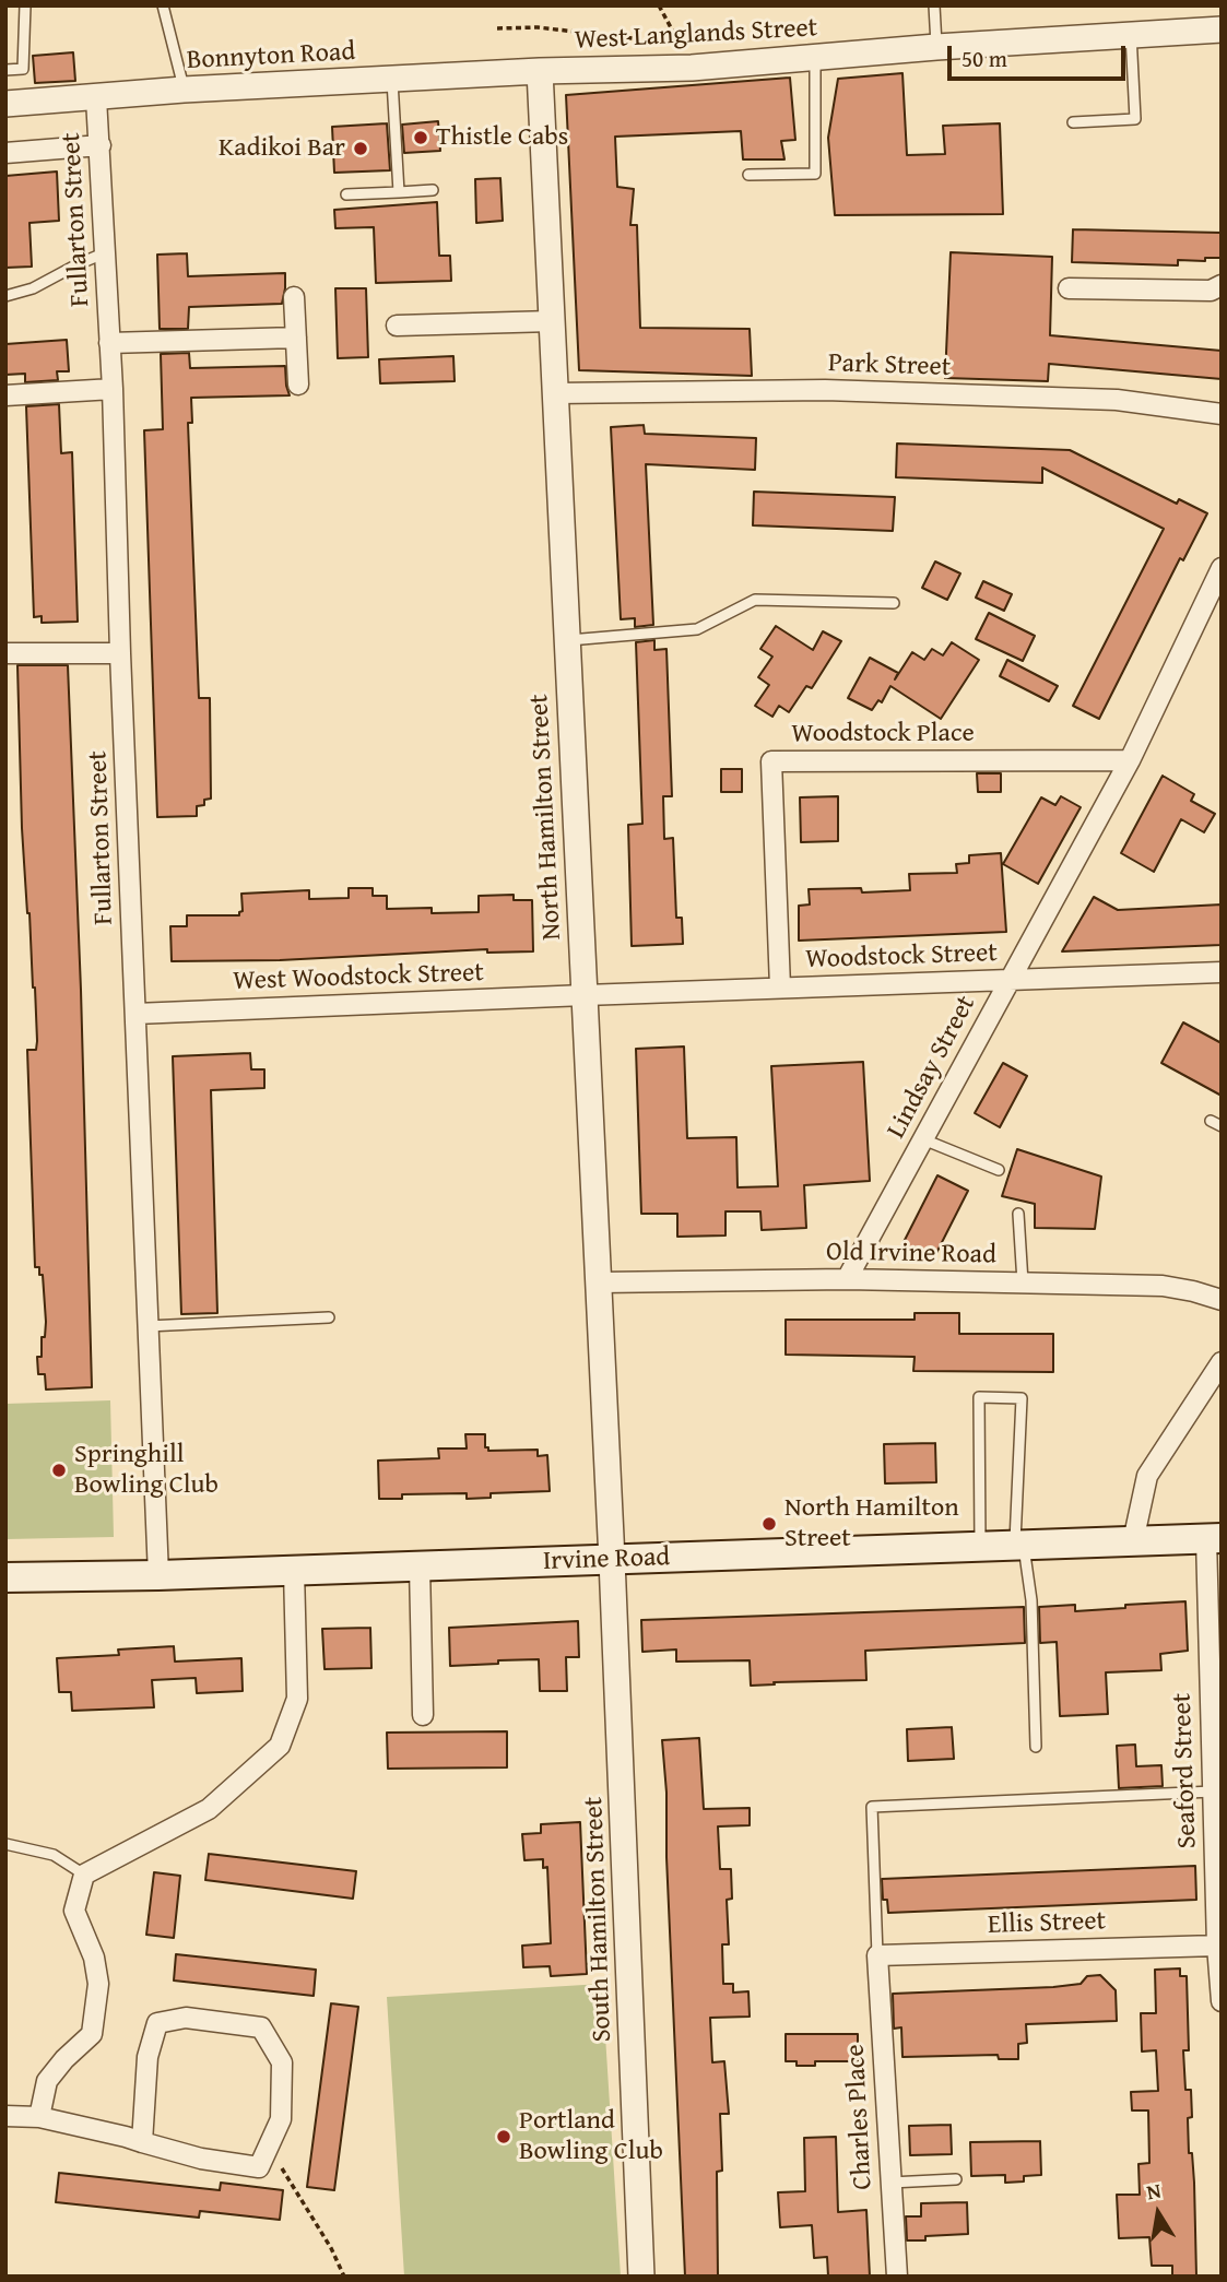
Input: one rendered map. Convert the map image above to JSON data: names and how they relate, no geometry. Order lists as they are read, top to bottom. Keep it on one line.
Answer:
{"streets":{"main road":["Irvine Road"],"street":["West Langlands Street","Bonnyton Road","Fullarton Street","Park Street","Woodstock Place","North Hamilton Street","Woodstock Street","West Woodstock Street","Lindsay Street","Old Irvine Road","Seaford Street","South Hamilton Street","Ellis Street","Charles Place"]},"crossings":[["West Langlands Street","Bonnyton Road"],["West Langlands Street","North Hamilton Street"],["Bonnyton Road","Fullarton Street"],["Bonnyton Road","North Hamilton Street"],["Fullarton Street","West Woodstock Street"],["Fullarton Street","Irvine Road"],["Park Street","North Hamilton Street"],["Woodstock Place","Woodstock Street"],["Woodstock Place","Lindsay Street"],["North Hamilton Street","Woodstock Street"],["North Hamilton Street","West Woodstock Street"],["North Hamilton Street","Old Irvine Road"],["North Hamilton Street","Irvine Road"],["North Hamilton Street","South Hamilton Street"],["Woodstock Street","West Woodstock Street"],["Woodstock Street","Lindsay Street"],["Lindsay Street","Old Irvine Road"],["Irvine Road","Seaford Street"],["Irvine Road","South Hamilton Street"],["Seaford Street","Ellis Street"],["Ellis Street","Charles Place"]],"places":["Thistle Cabs","Kadikoi Bar","Springhill Bowling Club","North Hamilton Street","Portland Bowling Club"],"scale_bar":"50 m","north":"top"}
